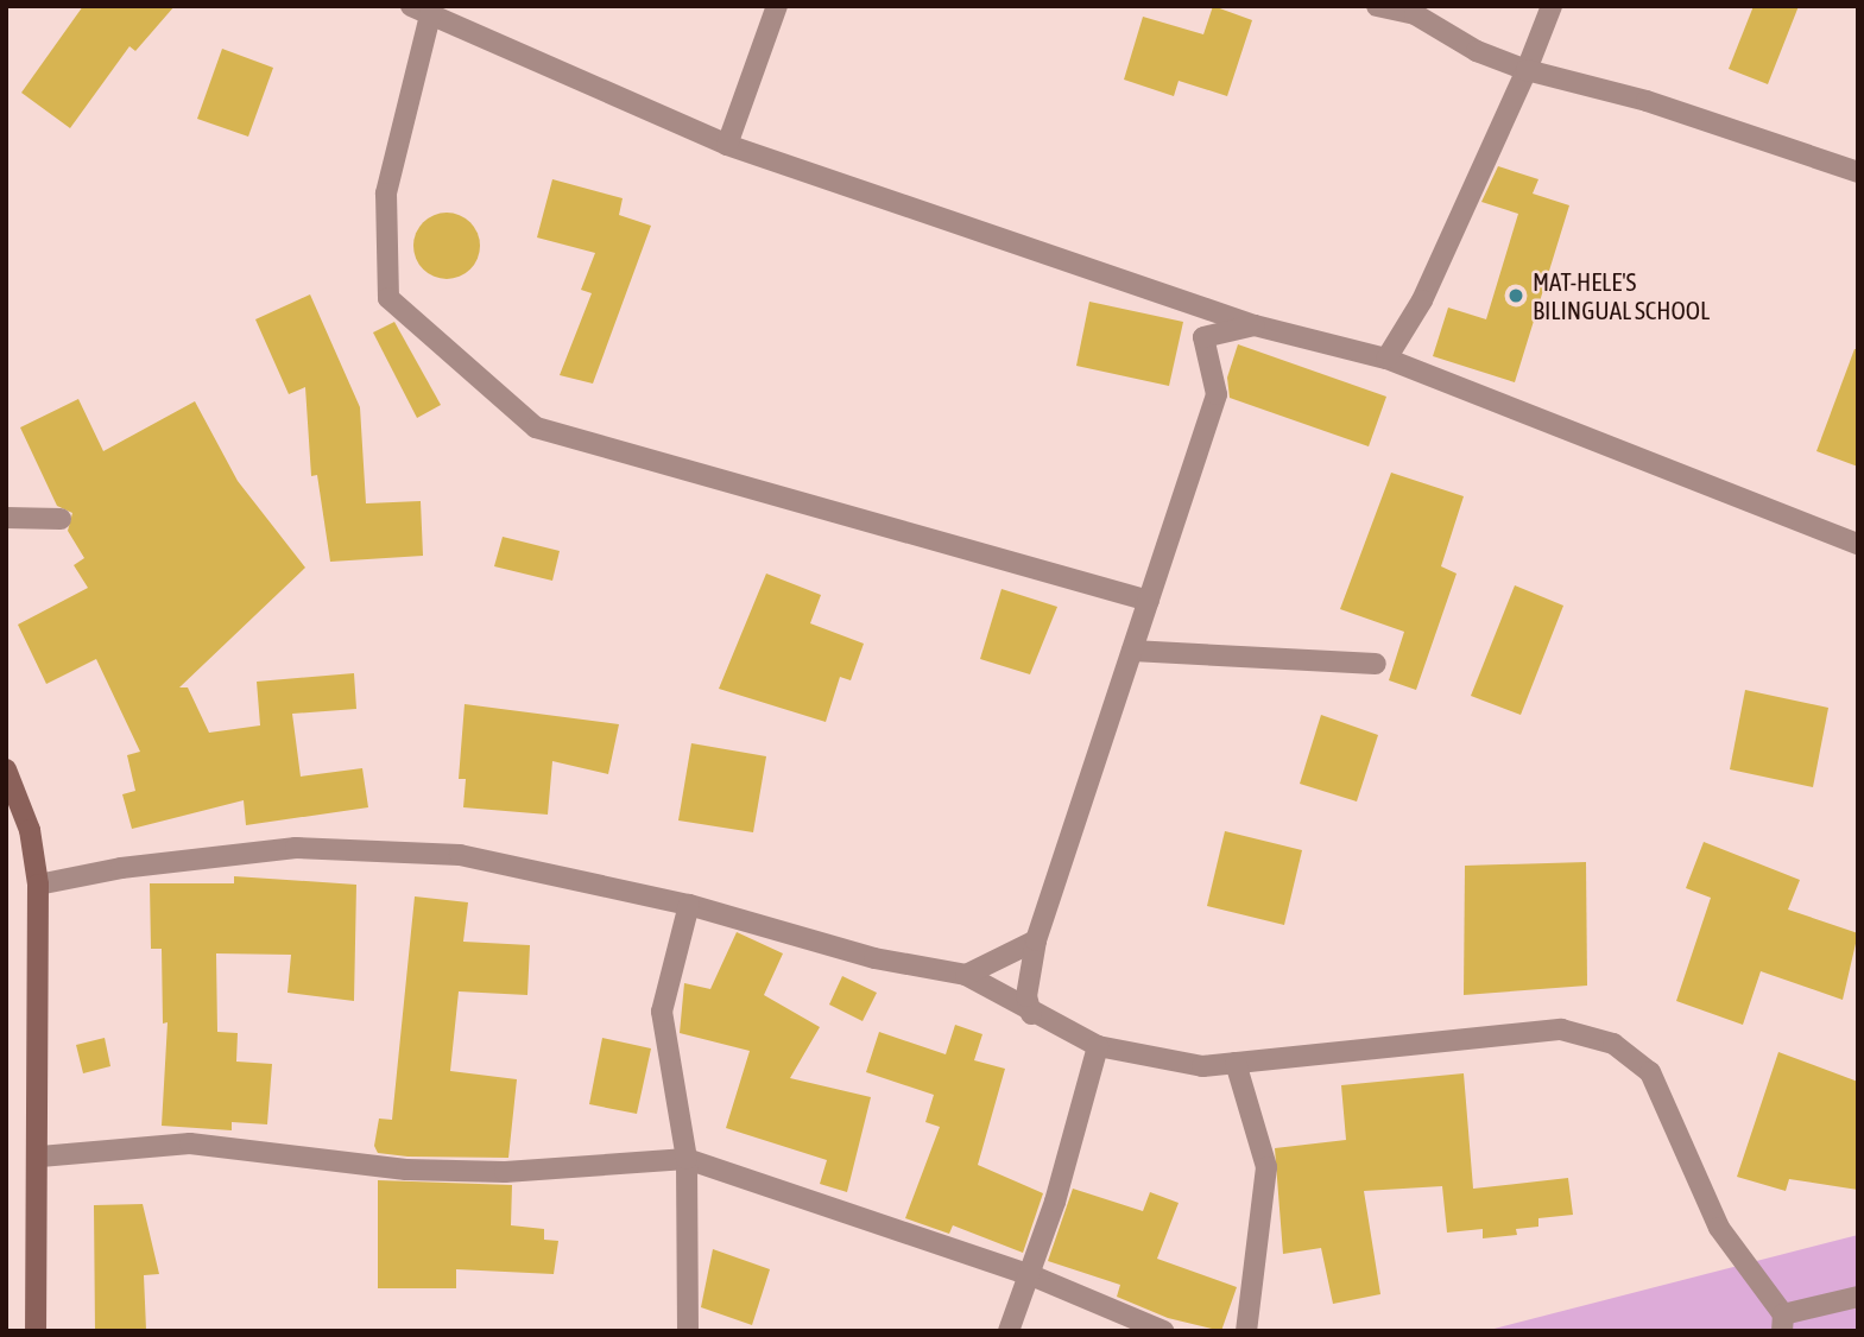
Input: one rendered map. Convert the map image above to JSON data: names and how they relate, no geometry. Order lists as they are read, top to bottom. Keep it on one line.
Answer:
{"places":["MAT-HELE'S BILINGUAL SCHOOL"]}
